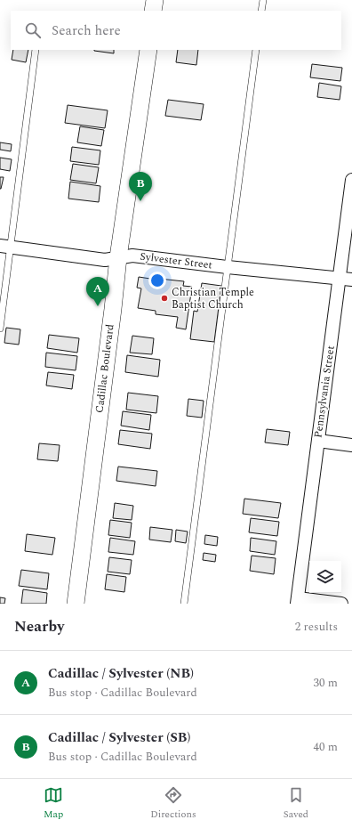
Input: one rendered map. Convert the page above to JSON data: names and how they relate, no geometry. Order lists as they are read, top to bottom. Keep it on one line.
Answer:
{"streets":{"street":["Sylvester Street","Cadillac Boulevard","Pennsylvania Street"]},"crossings":[["Sylvester Street","Cadillac Boulevard"],["Sylvester Street","Pennsylvania Street"]],"places":["Christian Temple Baptist Church"],"page":{"search":"Search here","pins":["B","A"],"heading":["Nearby","2 results"],"list":[{"mark":"A","name":"Cadillac / Sylvester (NB)","note":"Bus stop · Cadillac Boulevard","value":"30 m"},{"mark":"B","name":"Cadillac / Sylvester (SB)","note":"Bus stop · Cadillac Boulevard","value":"40 m"}],"nav":["Map","Directions","Saved"]}}
